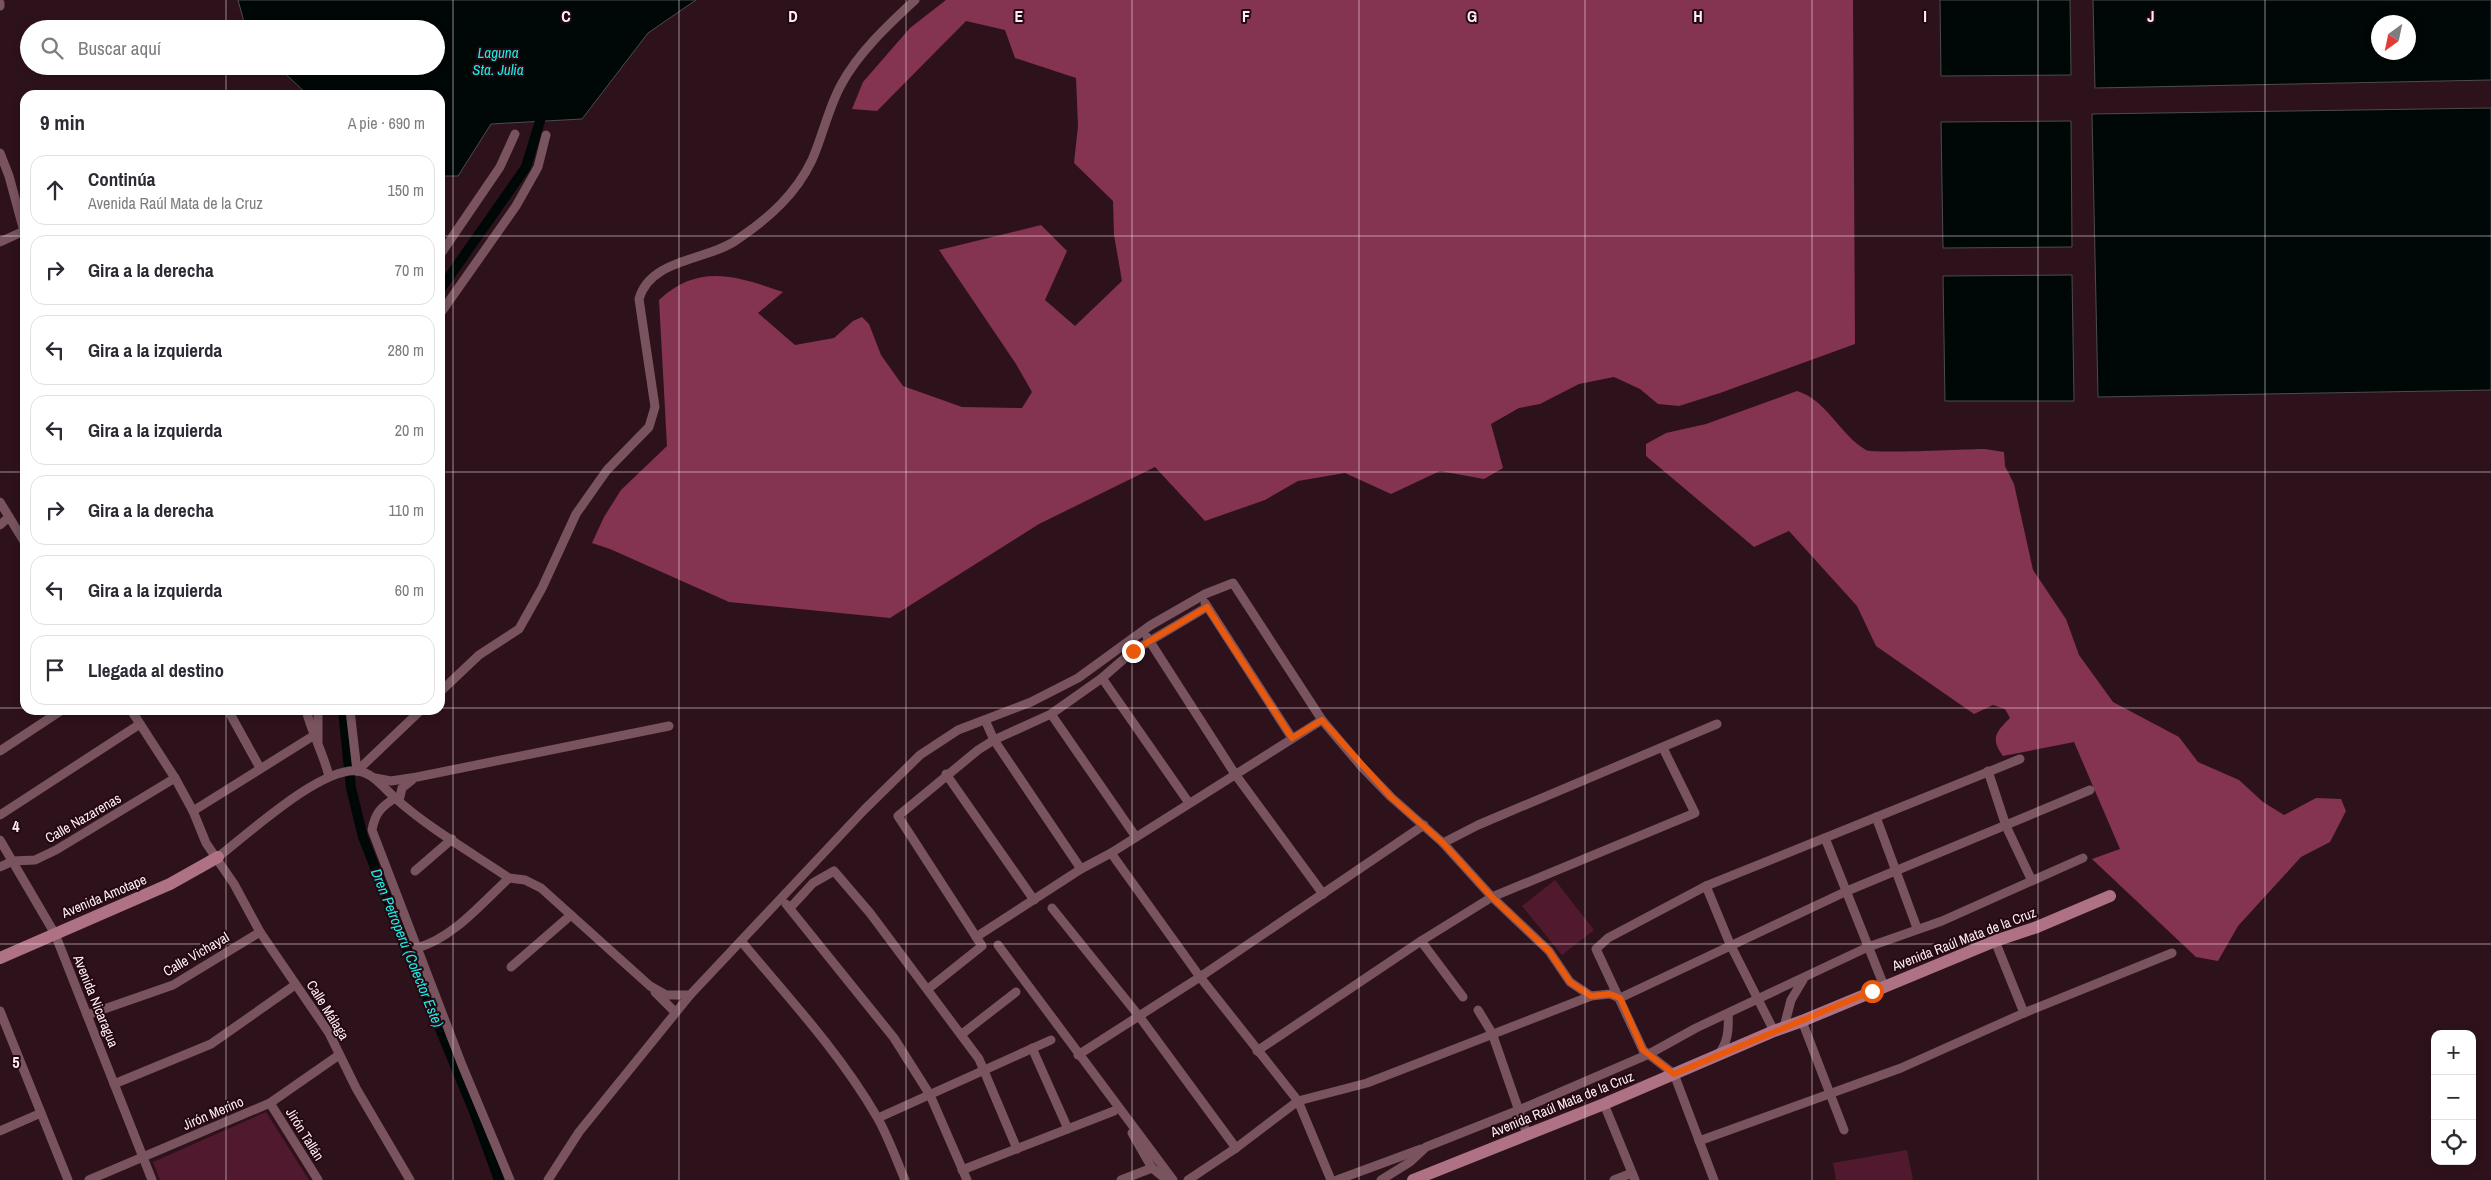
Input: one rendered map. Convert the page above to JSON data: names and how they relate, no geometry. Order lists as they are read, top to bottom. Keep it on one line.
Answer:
{"streets":{"street":["Calle Nazarenas","Avenida Amotape","Avenida Raúl Mata de la Cruz","Calle Vichayal","Avenida Nicaragua","Calle Málaga","Jirón Merino","Jirón Tallán"]},"crossings":[["Calle Nazarenas","Avenida Nicaragua"],["Calle Nazarenas","Calle Málaga"],["Avenida Amotape","Avenida Nicaragua"],["Avenida Amotape","Calle Málaga"],["Calle Vichayal","Avenida Nicaragua"],["Calle Vichayal","Calle Málaga"],["Avenida Nicaragua","Jirón Merino"],["Calle Málaga","Jirón Merino"],["Jirón Merino","Jirón Tallán"]],"water":["Laguna Sta. Julia","Dren Petroperú (Colector Este)"],"north":"bottom left","page":{"search":"Buscar aquí","heading":["9 min","A pie · 690 m"],"list":[["Continúa","Avenida Raúl Mata de la Cruz","150 m"],["Gira a la derecha","70 m"],["Gira a la izquierda","280 m"],["Gira a la izquierda","20 m"],["Gira a la derecha","110 m"],["Gira a la izquierda","60 m"],"Llegada al destino"],"map_buttons":["+","−"]},"grid":{"columns":["C","D","E","F","G","H","I","J"],"rows":["4","5"]}}
